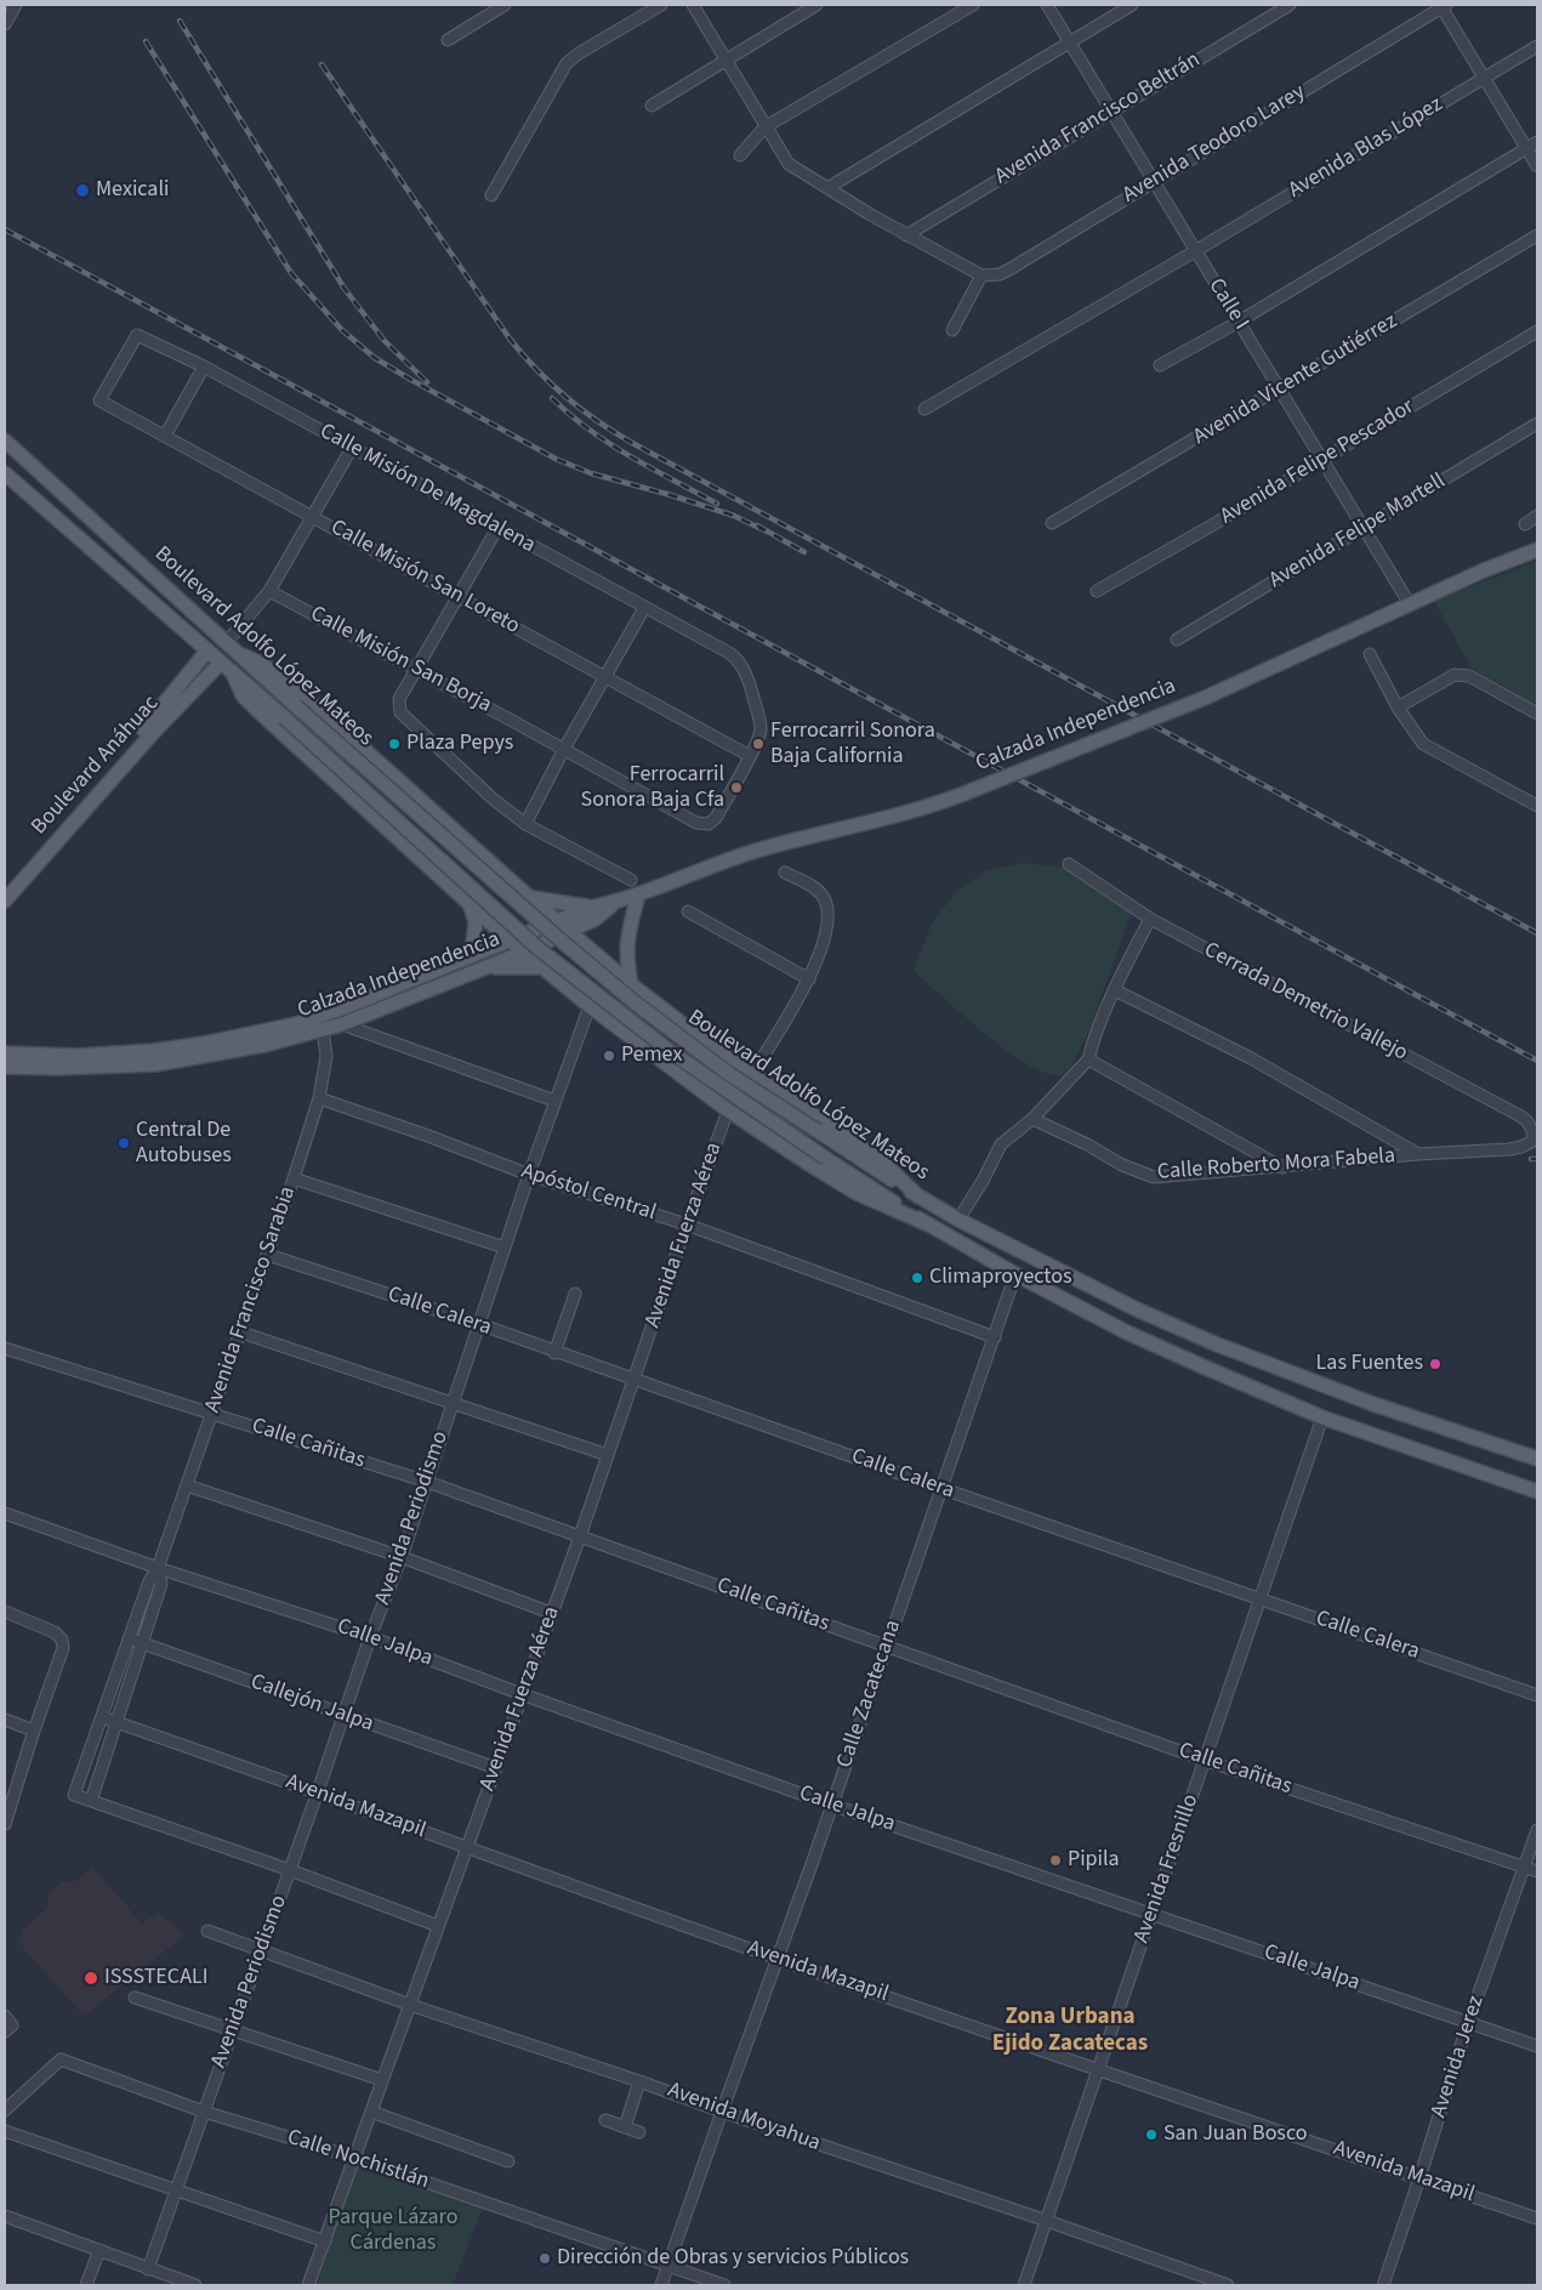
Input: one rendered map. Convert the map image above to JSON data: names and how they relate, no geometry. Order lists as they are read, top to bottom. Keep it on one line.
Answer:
{"streets":{"main road":["Boulevard Adolfo López Mateos","Calzada Independencia","Boulevard Anáhuac"],"street":["Avenida Francisco Beltrán","Avenida Teodoro Larey","Avenida Blas López","Calle I","Avenida Vicente Gutiérrez","Avenida Felipe Pescador","Calle Misión De Magdalena","Avenida Felipe Martell","Calle Misión San Loreto","Calle Misión San Borja","Cerrada Demetrio Vallejo","Calle Roberto Mora Fabela","Apóstol Central","Avenida Fuerza Aérea","Avenida Francisco Sarabia","Calle Calera","Calle Cañitas","Avenida Periodismo","Calle Jalpa","Calle Zacatecana","Callejón Jalpa","Avenida Mazapil","Avenida Fresnillo","Avenida Jerez","Avenida Moyahua","Calle Nochistlán"]},"crossings":[["Avenida Francisco Beltrán","Calle I"],["Avenida Teodoro Larey","Calle I"],["Avenida Blas López","Calle I"],["Calle I","Avenida Vicente Gutiérrez"],["Calle I","Avenida Felipe Pescador"],["Calle I","Avenida Felipe Martell"],["Calle I","Calzada Independencia"],["Calle Misión De Magdalena","Calle Misión San Loreto"],["Calle Misión De Magdalena","Calle Misión San Borja"],["Boulevard Adolfo López Mateos","Boulevard Anáhuac"],["Boulevard Adolfo López Mateos","Calle Zacatecana"],["Boulevard Adolfo López Mateos","Avenida Fresnillo"],["Calzada Independencia","Avenida Francisco Sarabia"],["Cerrada Demetrio Vallejo","Calle Roberto Mora Fabela"],["Apóstol Central","Avenida Fuerza Aérea"],["Apóstol Central","Avenida Francisco Sarabia"],["Apóstol Central","Avenida Periodismo"],["Apóstol Central","Calle Zacatecana"],["Avenida Fuerza Aérea","Calle Calera"],["Avenida Fuerza Aérea","Calle Cañitas"],["Avenida Fuerza Aérea","Calle Jalpa"],["Avenida Fuerza Aérea","Callejón Jalpa"],["Avenida Fuerza Aérea","Avenida Mazapil"],["Avenida Fuerza Aérea","Avenida Moyahua"],["Avenida Fuerza Aérea","Calle Nochistlán"],["Avenida Francisco Sarabia","Calle Calera"],["Avenida Francisco Sarabia","Calle Cañitas"],["Avenida Francisco Sarabia","Calle Jalpa"],["Avenida Francisco Sarabia","Callejón Jalpa"],["Avenida Francisco Sarabia","Avenida Mazapil"],["Calle Calera","Avenida Periodismo"],["Calle Calera","Calle Zacatecana"],["Calle Calera","Avenida Fresnillo"],["Calle Cañitas","Avenida Periodismo"],["Calle Cañitas","Calle Zacatecana"],["Calle Cañitas","Avenida Fresnillo"],["Calle Cañitas","Avenida Jerez"],["Avenida Periodismo","Calle Jalpa"],["Avenida Periodismo","Callejón Jalpa"],["Avenida Periodismo","Avenida Mazapil"],["Avenida Periodismo","Avenida Moyahua"],["Avenida Periodismo","Calle Nochistlán"],["Calle Jalpa","Calle Zacatecana"],["Calle Jalpa","Avenida Fresnillo"],["Calle Jalpa","Avenida Jerez"],["Calle Zacatecana","Avenida Mazapil"],["Calle Zacatecana","Avenida Moyahua"],["Calle Zacatecana","Calle Nochistlán"],["Avenida Mazapil","Avenida Fresnillo"],["Avenida Mazapil","Avenida Jerez"],["Avenida Fresnillo","Avenida Moyahua"]],"districts":["Zona Urbana Ejido Zacatecas"],"parks":["Parque Lázaro Cárdenas"],"places":["Mexicali","Plaza Pepys","Ferrocarril Sonora Baja California","Ferrocarril Sonora Baja Cfa","Pemex","Central De Autobuses","Climaproyectos","Las Fuentes","Pipila","ISSSTECALI","San Juan Bosco","Dirección de Obras y servicios Públicos"]}
